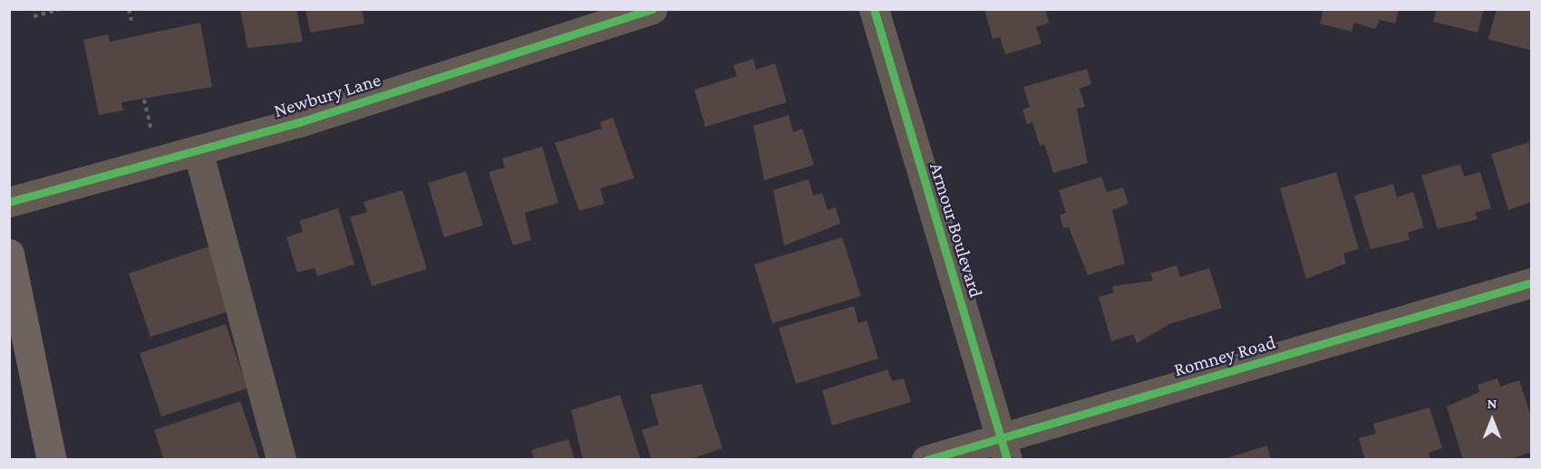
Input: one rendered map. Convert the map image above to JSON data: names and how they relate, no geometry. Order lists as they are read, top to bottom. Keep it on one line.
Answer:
{"streets":{"street":["Newbury Lane","Armour Boulevard","Romney Road"]},"crossings":[["Armour Boulevard","Romney Road"]],"north":"top"}
